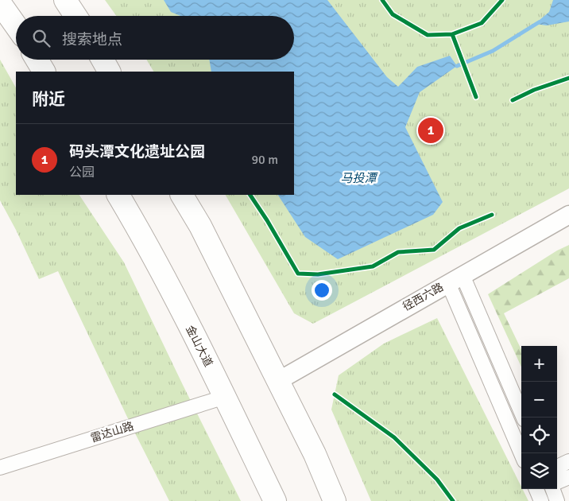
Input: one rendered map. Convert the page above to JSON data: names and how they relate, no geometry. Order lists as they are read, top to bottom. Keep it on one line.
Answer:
{"streets":{"main road":["金山大道"],"street":["径西六路","雷达山路"]},"crossings":[["金山大道","雷达山路"]],"water":["马投潭"],"page":{"search":"搜索地点","heading":"附近","pins":"1","list":[{"mark":"1","name":"码头潭文化遗址公园","note":"公园","value":"90 m"}],"map_buttons":["+","−"]}}
